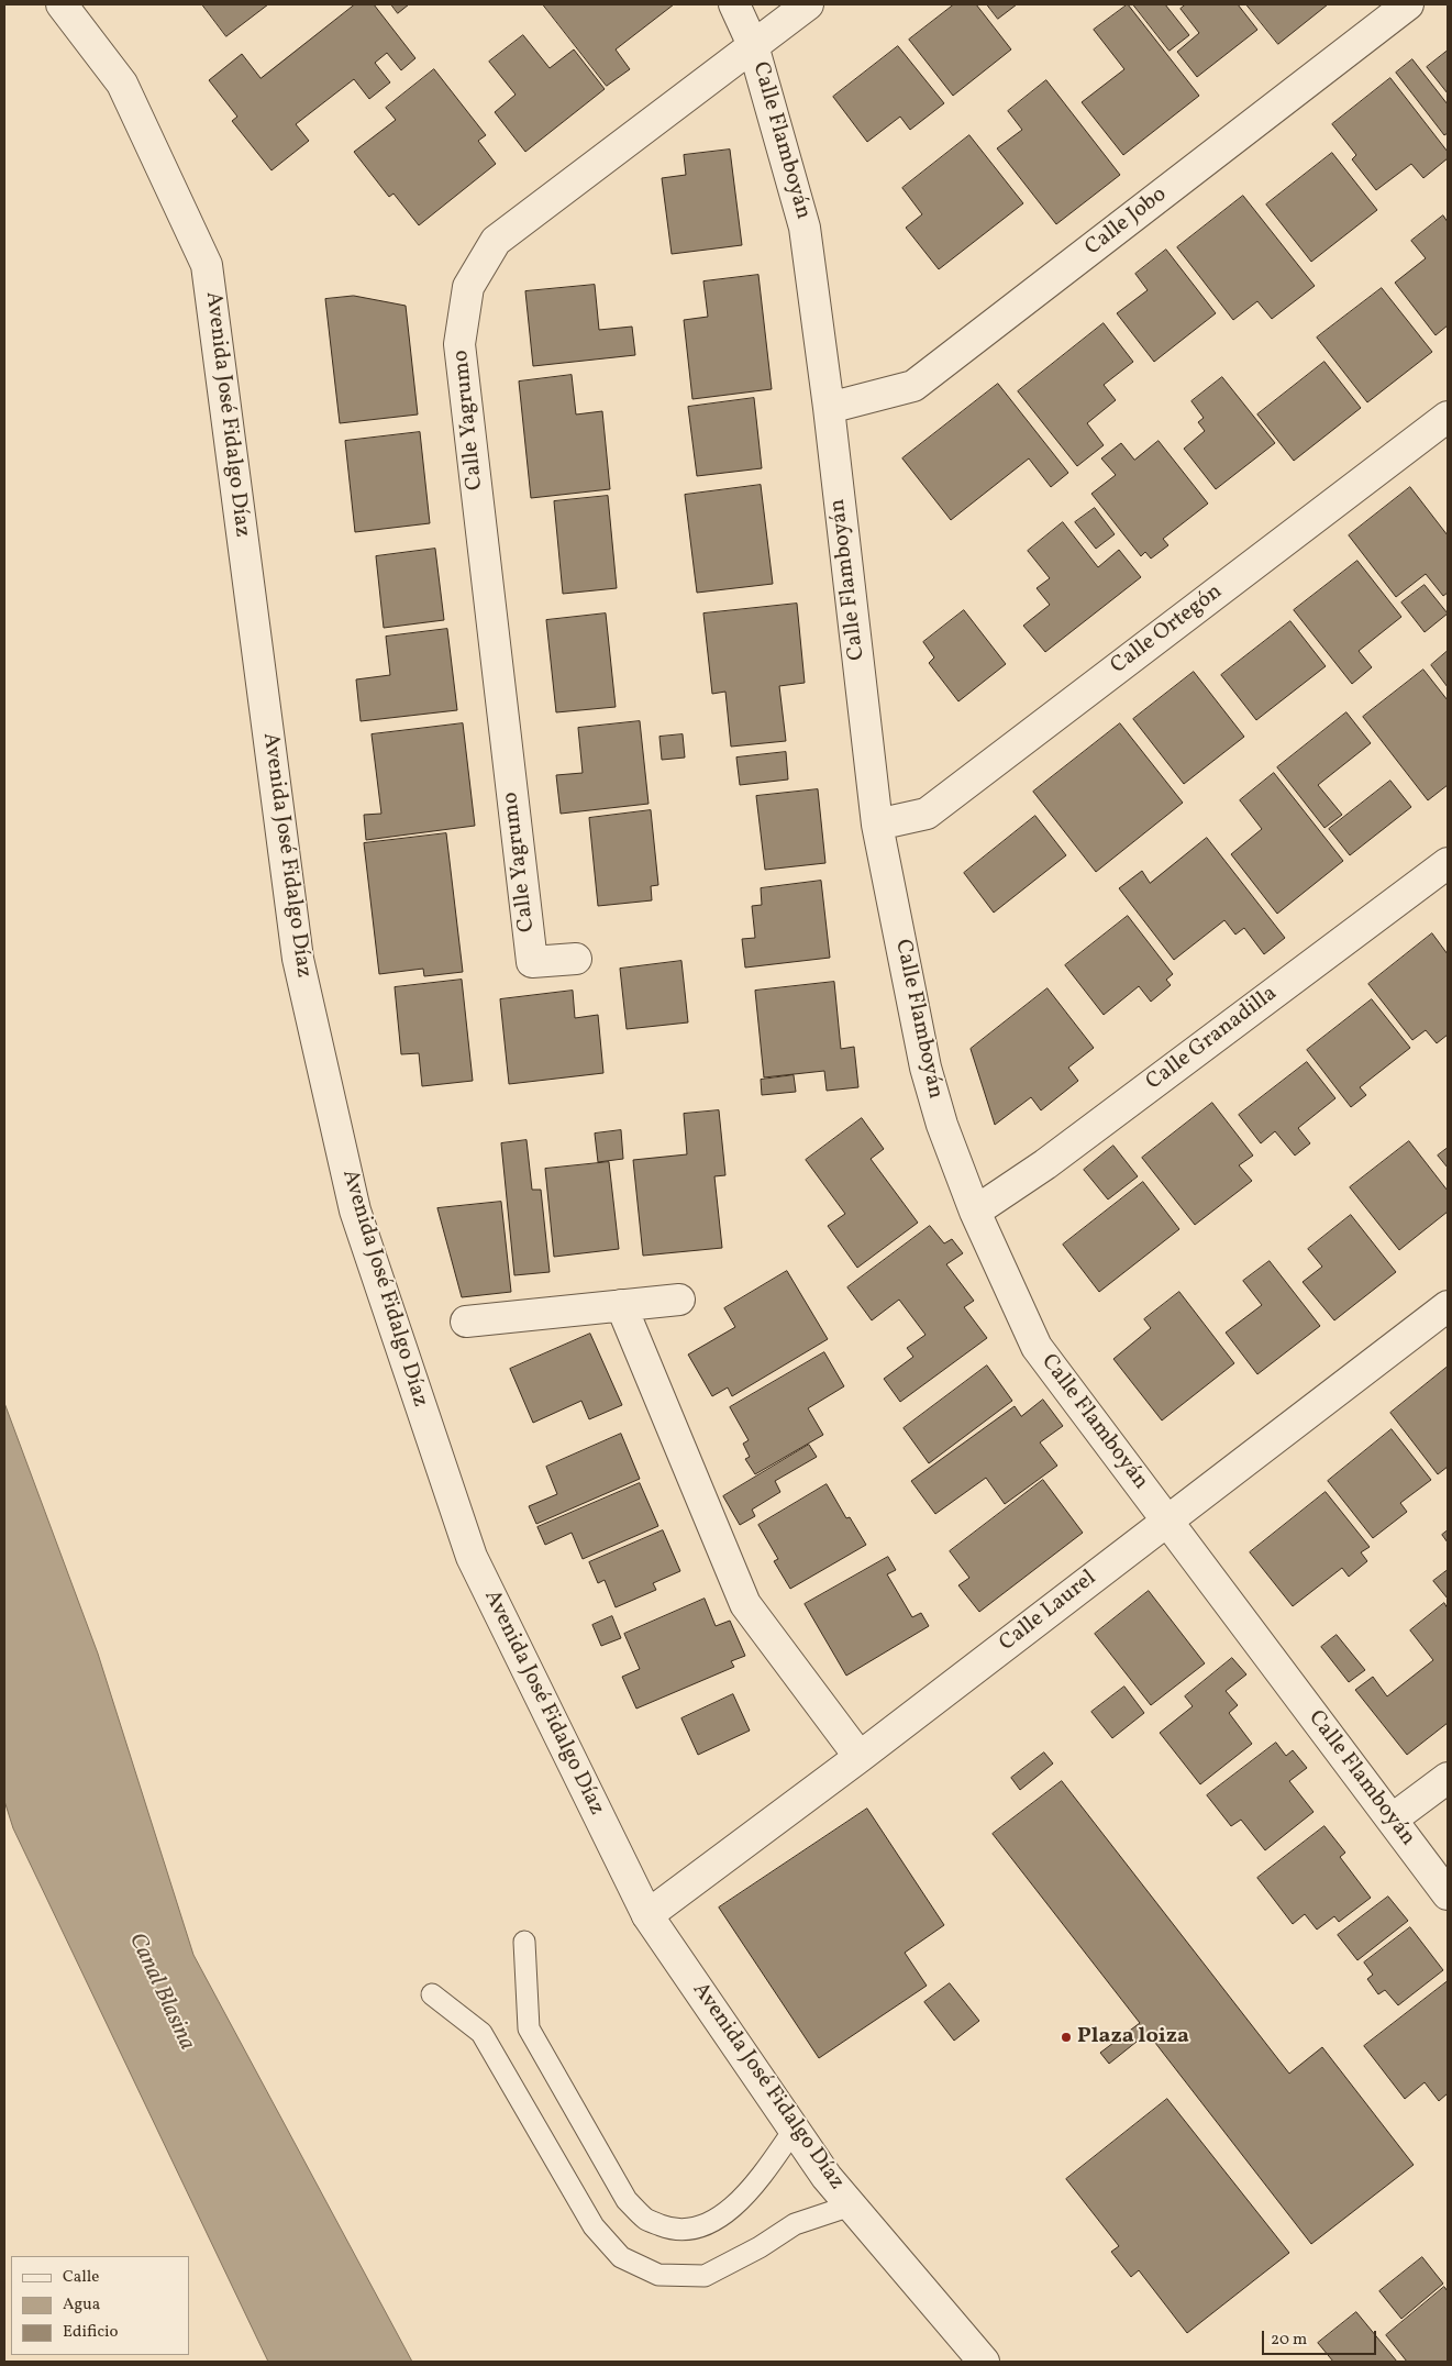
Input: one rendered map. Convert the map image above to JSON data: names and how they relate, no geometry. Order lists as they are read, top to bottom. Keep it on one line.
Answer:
{"streets":{"street":["Calle Flamboyán","Calle Jobo","Avenida José Fidalgo Díaz","Calle Yagrumo","Calle Ortegón","Calle Granadilla","Calle Laurel"]},"crossings":[["Calle Flamboyán","Calle Jobo"],["Calle Flamboyán","Calle Yagrumo"],["Calle Flamboyán","Calle Ortegón"],["Calle Flamboyán","Calle Granadilla"],["Calle Flamboyán","Calle Laurel"],["Avenida José Fidalgo Díaz","Calle Laurel"]],"water":["Canal Blasina"],"places":["Plaza loiza"],"legend":["Calle","Agua","Edificio"],"scale_bar":"20 m"}
